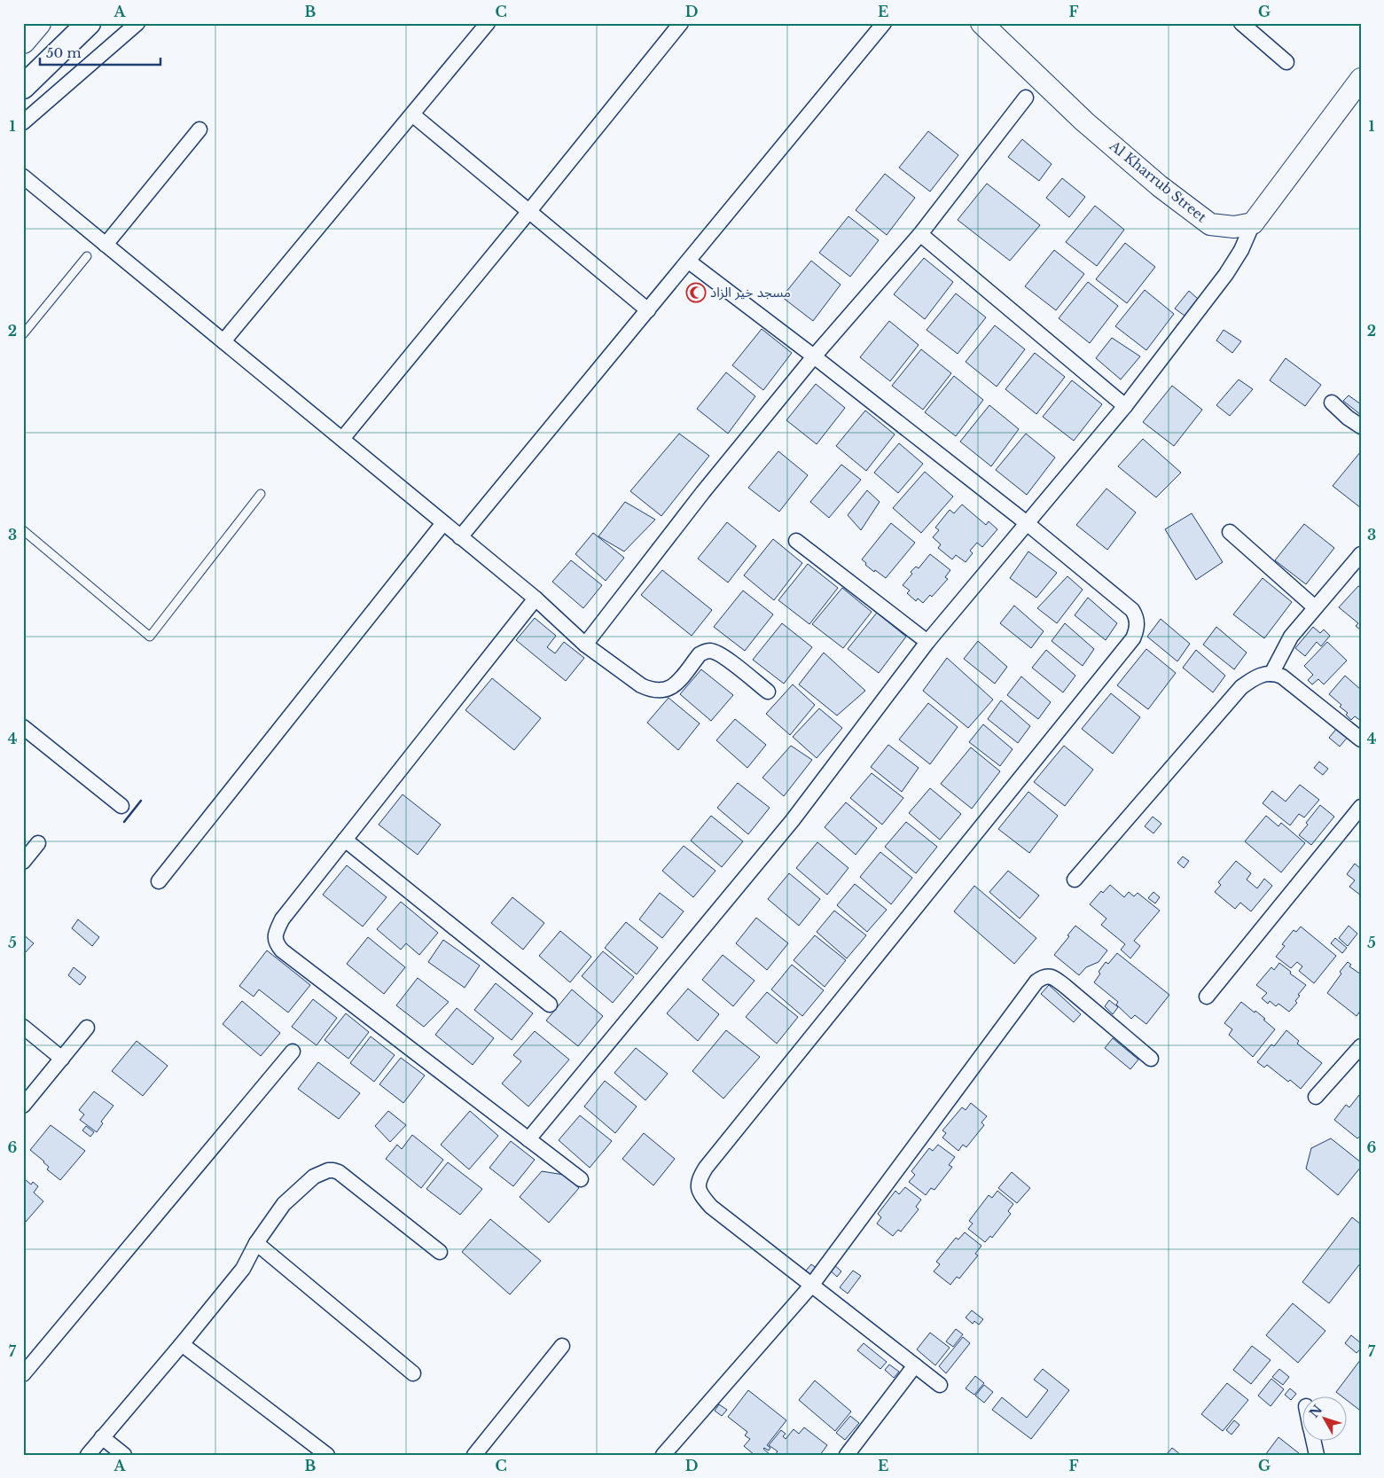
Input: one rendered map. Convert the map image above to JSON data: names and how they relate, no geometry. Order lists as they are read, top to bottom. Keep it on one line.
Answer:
{"streets":{"main road":["Al Kharrub Street"]},"places":{"mosque":["مسجد خير الزاد"]},"scale_bar":"50 m","north":"top left","grid":{"columns":["A","B","C","D","E","F","G"],"rows":["1","2","3","4","5","6","7"]}}
